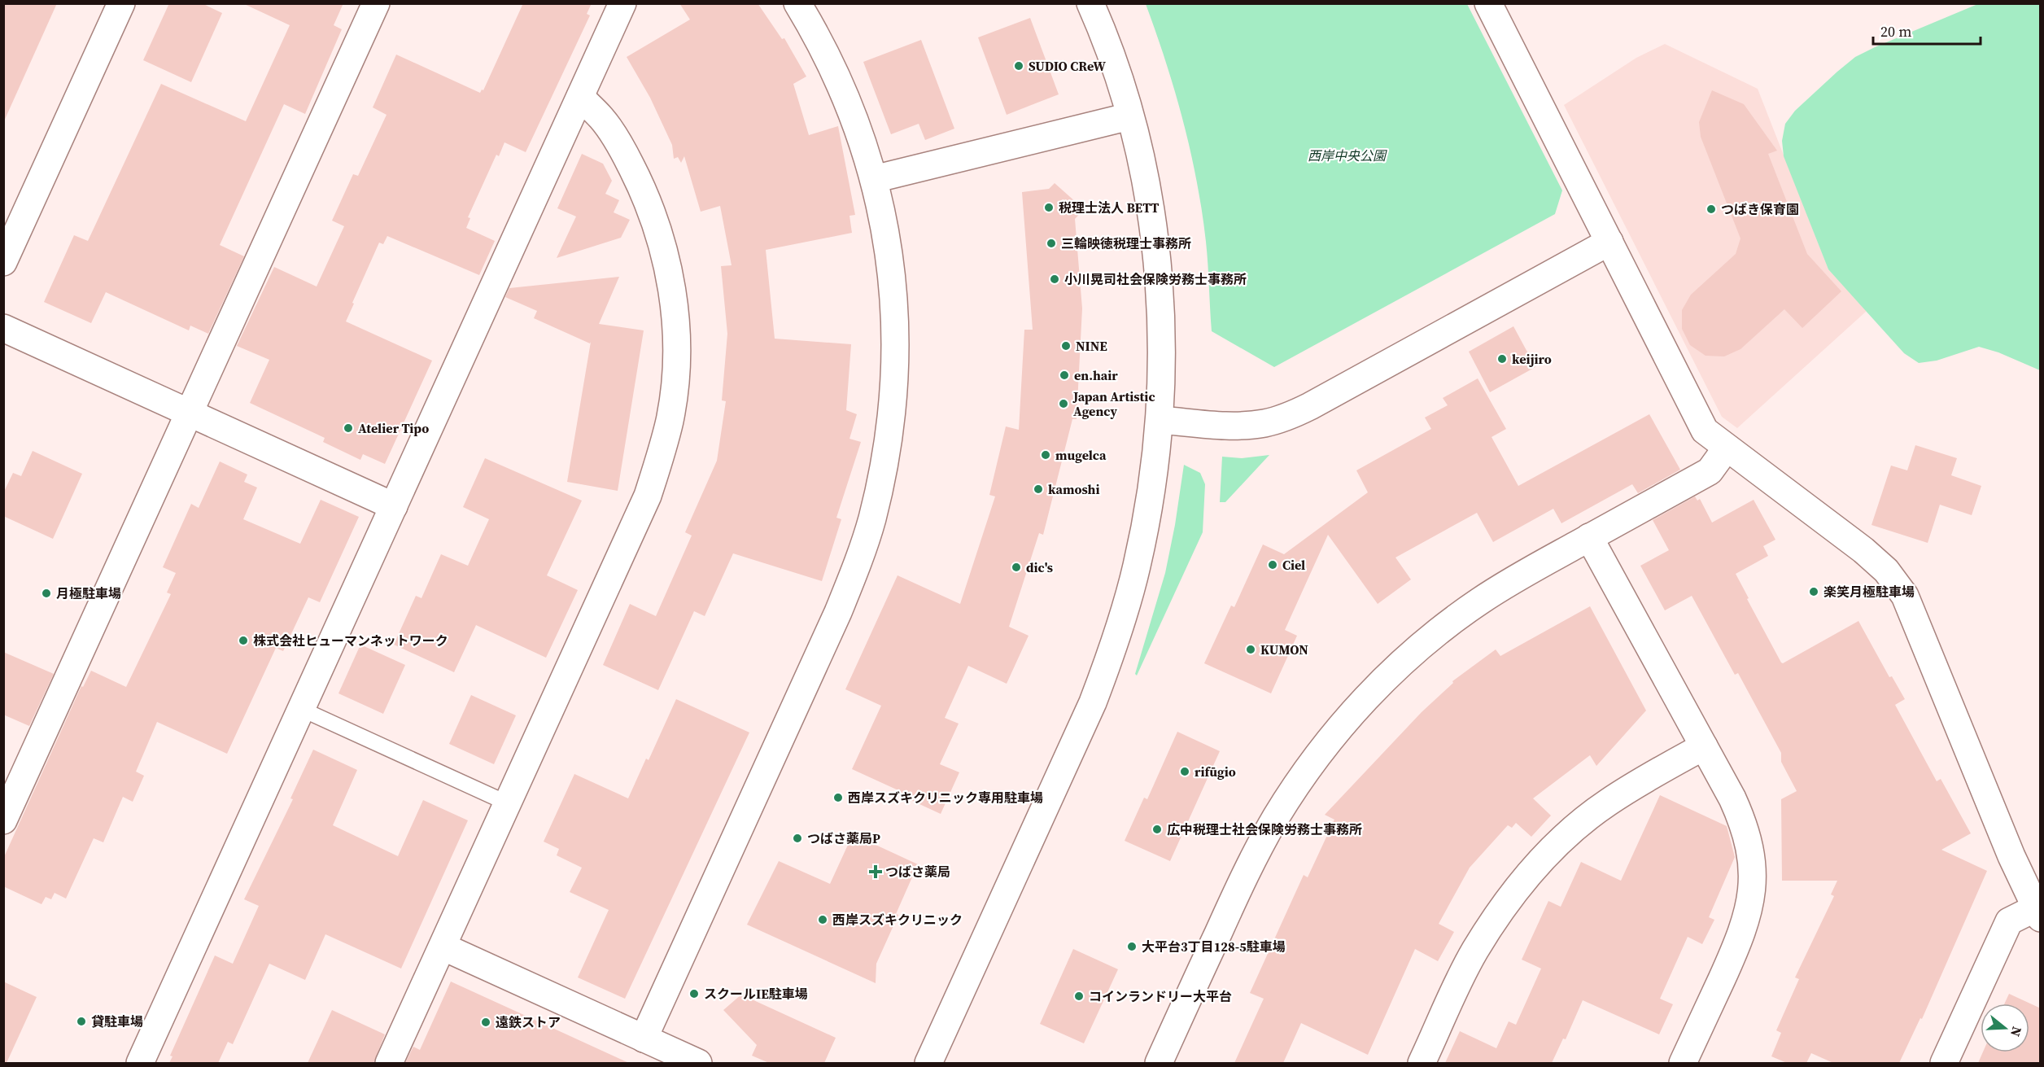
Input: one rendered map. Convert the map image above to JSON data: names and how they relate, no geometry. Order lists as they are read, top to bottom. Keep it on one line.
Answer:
{"parks":["西岸中央公園"],"places":{"other":["SUDIO CReW","税理士法人 BETT","つばき保育園","三輪映徳税理士事務所","小川晃司社会保険労務士事務所","NINE","keijiro","en.hair","Japan Artistic Agency","Atelier Tipo","mugelca","kamoshi","Ciel","dic's","楽笑月極駐車場","月極駐車場","株式会社ヒューマンネットワーク","KUMON","rifūgio","西岸スズキクリニック専用駐車場","広中税理士社会保険労務士事務所","つばさ薬局P","西岸スズキクリニック","大平台3丁目128-5駐車場","スクールIE駐車場","コインランドリー大平台","貸駐車場","遠鉄ストア"],"health":["つばさ薬局"]},"scale_bar":"20 m","north":"right"}
